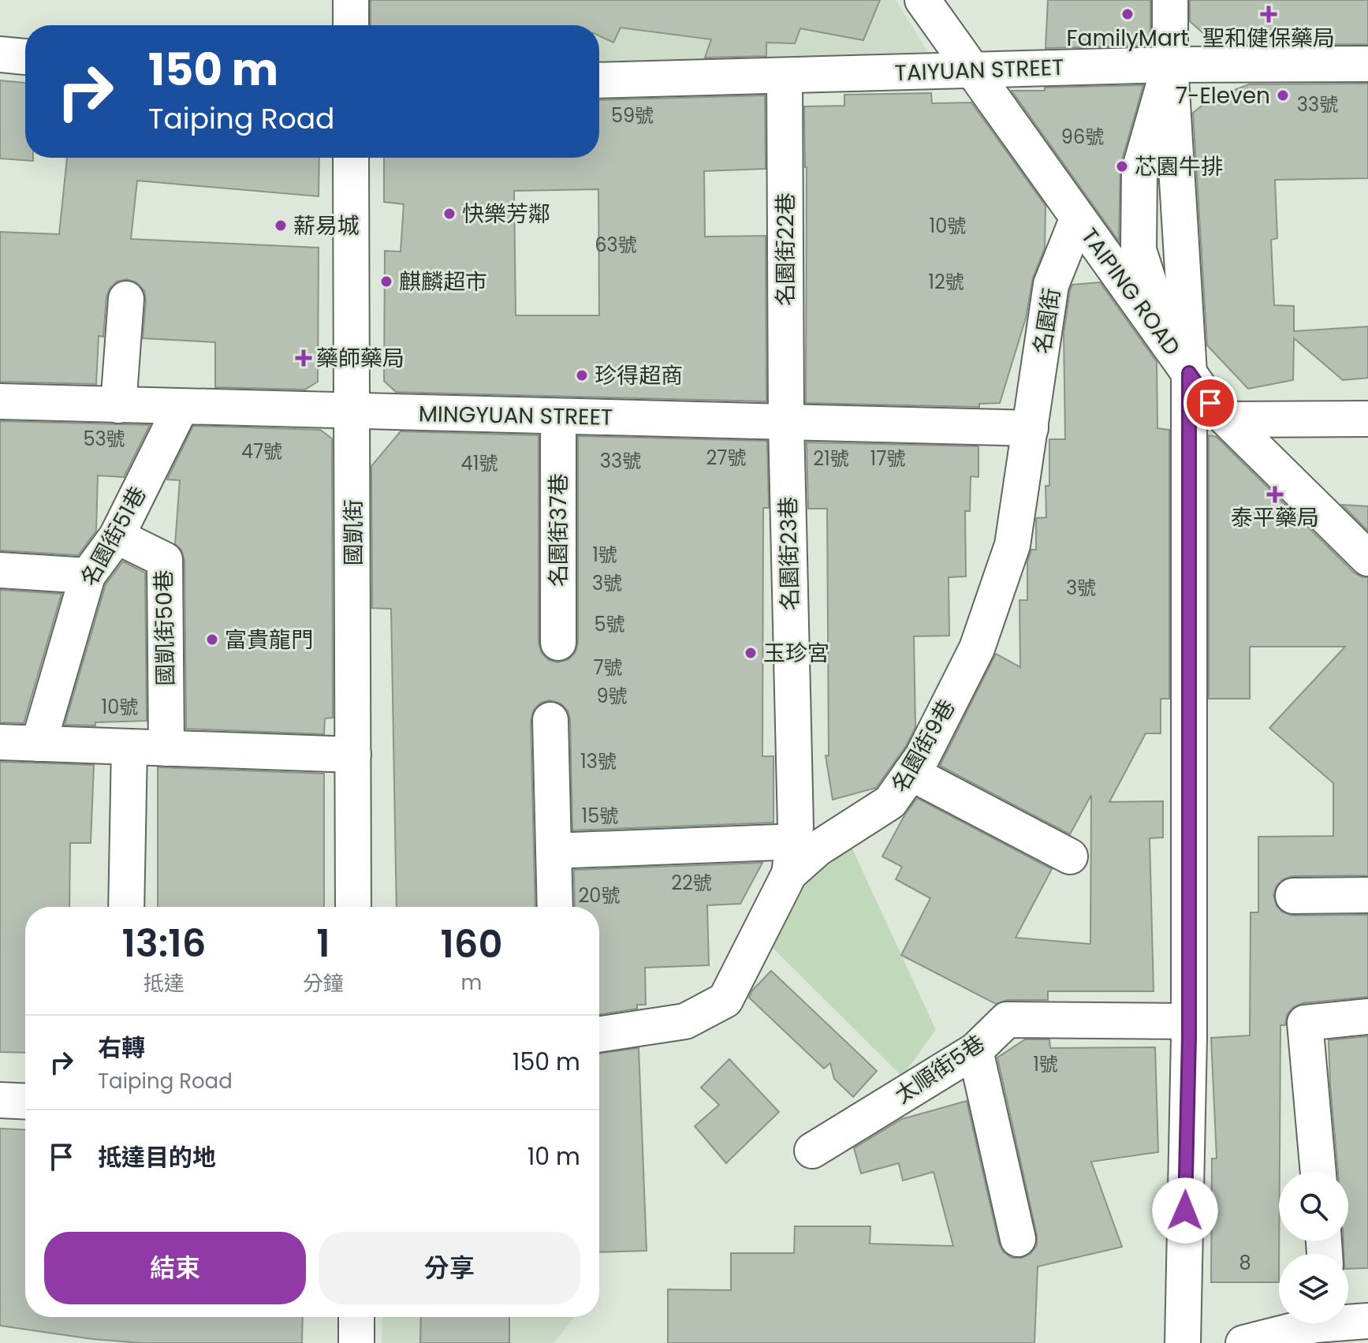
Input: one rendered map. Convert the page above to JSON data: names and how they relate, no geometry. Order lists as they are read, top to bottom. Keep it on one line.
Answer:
{"streets":{"street":["TAIYUAN STREET","名園街22巷","TAIPING ROAD","名園街","MINGYUAN STREET","名園街37巷","國凱街","名園街51巷","名園街23巷","國凱街50巷","名園街9巷","太順街5巷"]},"crossings":[["TAIYUAN STREET","名園街22巷"],["TAIYUAN STREET","TAIPING ROAD"],["名園街22巷","MINGYUAN STREET"],["名園街22巷","名園街23巷"],["TAIPING ROAD","名園街"],["名園街","MINGYUAN STREET"],["名園街","名園街9巷"],["MINGYUAN STREET","名園街37巷"],["MINGYUAN STREET","國凱街"],["MINGYUAN STREET","名園街51巷"],["MINGYUAN STREET","名園街23巷"],["MINGYUAN STREET","名園街9巷"],["名園街51巷","國凱街50巷"],["名園街23巷","名園街9巷"]],"places":{"other":["FamilyMart","7-Eleven","芯園牛排","快樂芳鄰","薪易城","麒麟超市","珍得超商","富貴龍門","玉珍宮"],"health":["聖和健保藥局","藥師藥局","泰平藥局"]},"house_numbers":["33號","59號","96號","10號","63號","12號","53號","47號","27號","21號","17號","33號","41號","1號","3號","3號","5號","7號","9號","10號","13號","15號","22號","20號","1號","8"],"page":{"turn":["150 m","Taiping Road"],"eta":["13:16","抵達","1","分鐘","160","m"],"list":[{"name":"右轉","note":"Taiping Road","value":"150 m"},{"name":"抵達目的地","value":"10 m"}],"buttons":["結束","分享"]}}
